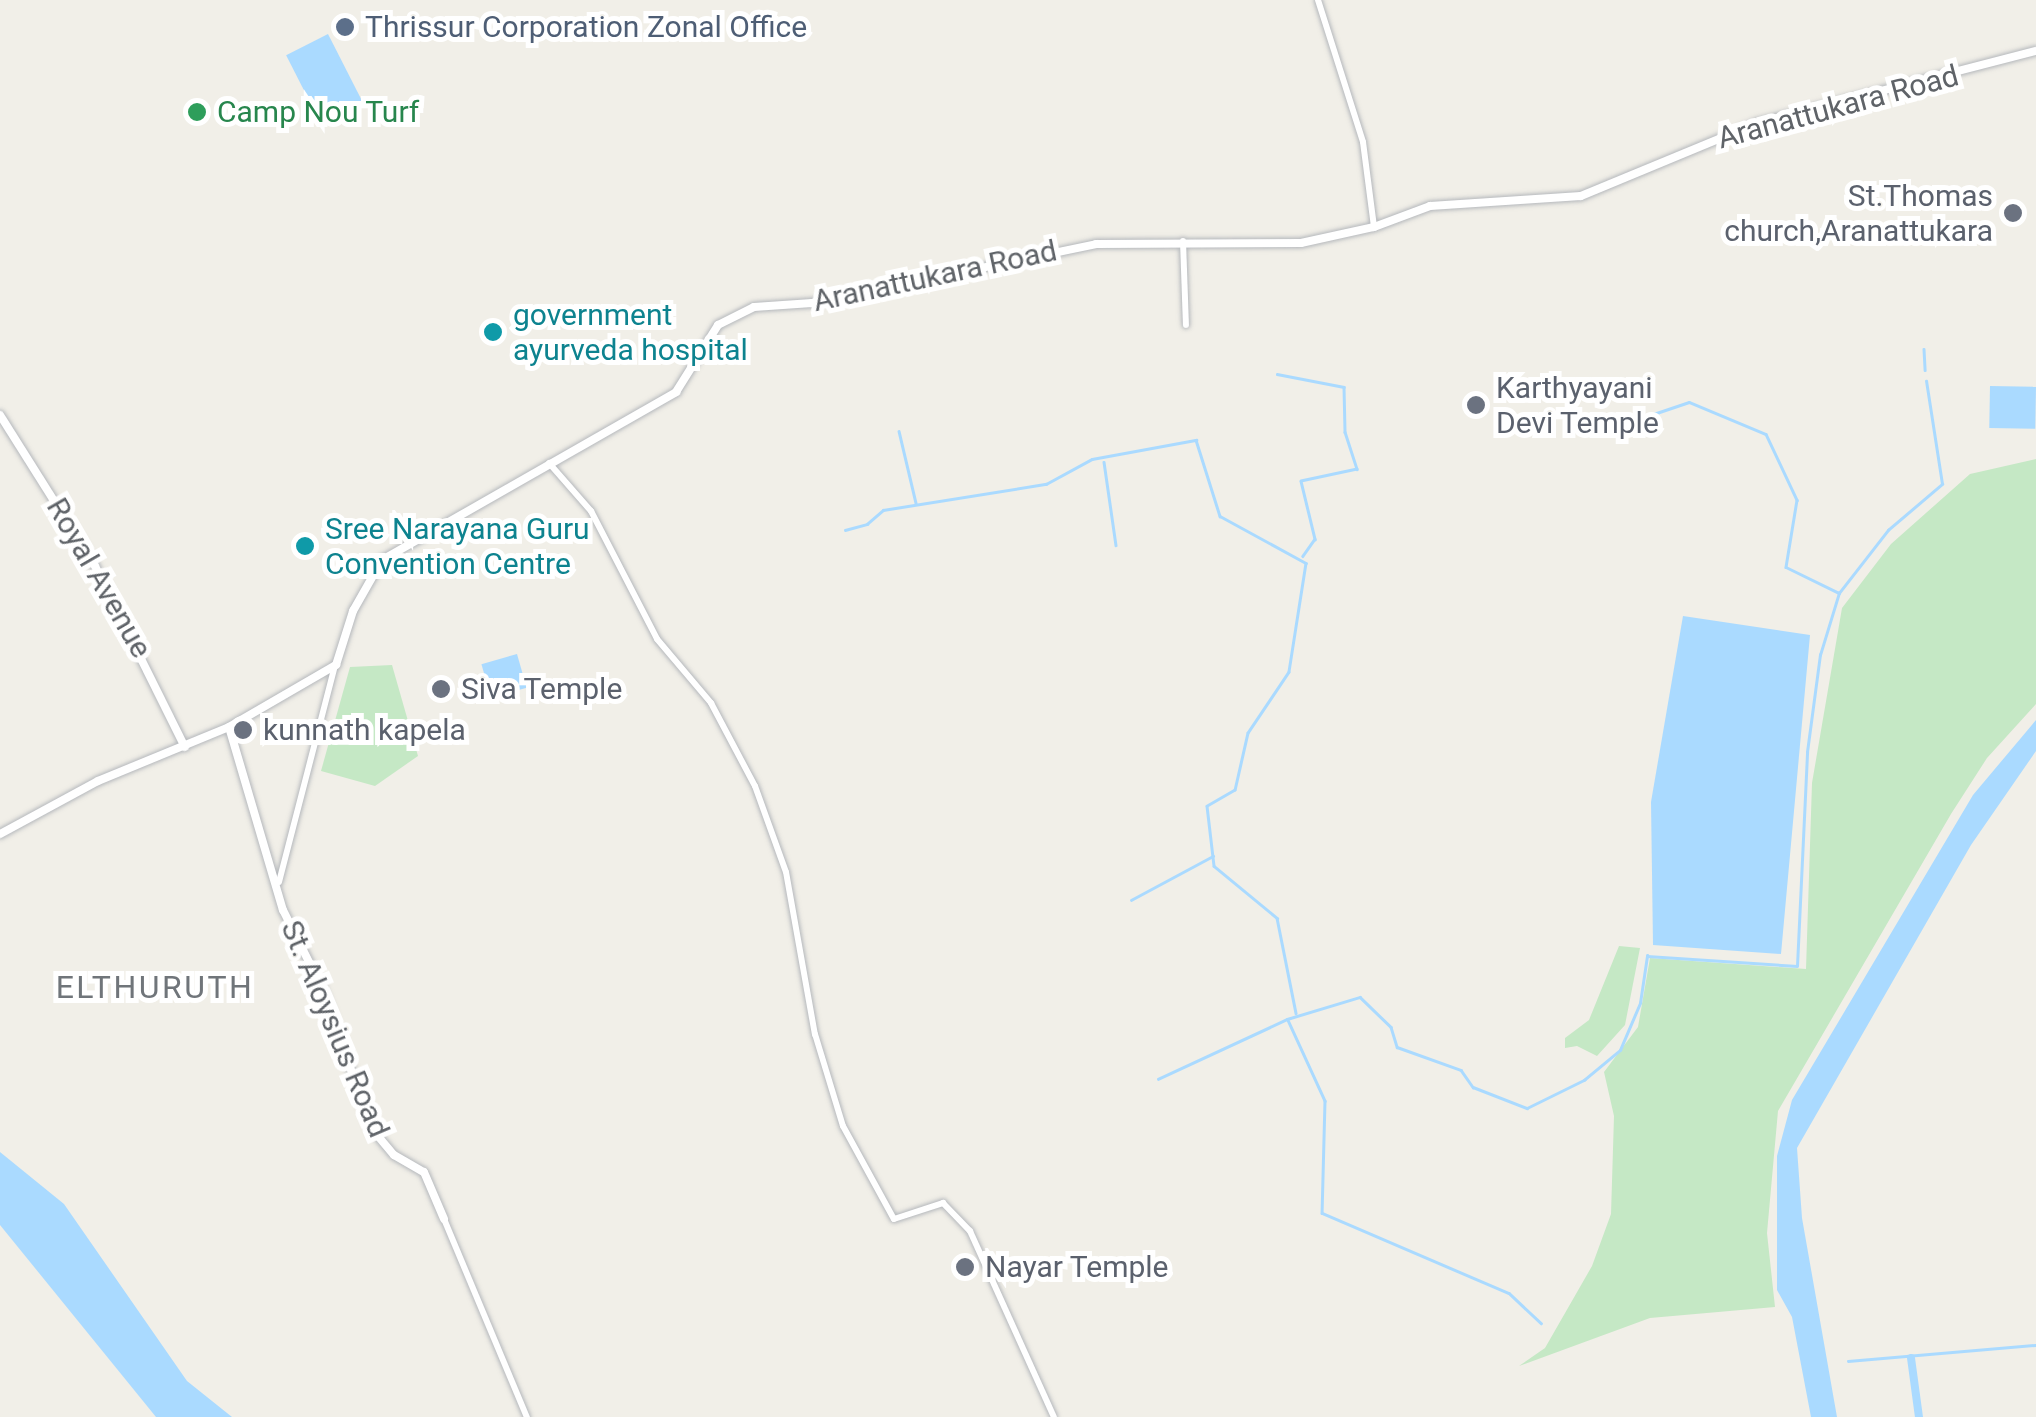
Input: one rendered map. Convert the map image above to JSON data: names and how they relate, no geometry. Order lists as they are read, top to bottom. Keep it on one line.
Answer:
{"streets":{"main road":["Aranattukara Road","Royal Avenue","St. Aloysius Road"]},"districts":["ELTHURUTH"],"places":["Thrissur Corporation Zonal Office","Camp Nou Turf","St.Thomas church,Aranattukara","government ayurveda hospital","Karthyayani Devi Temple","Sree Narayana Guru Convention Centre","Siva Temple","kunnath kapela","Nayar Temple"]}
